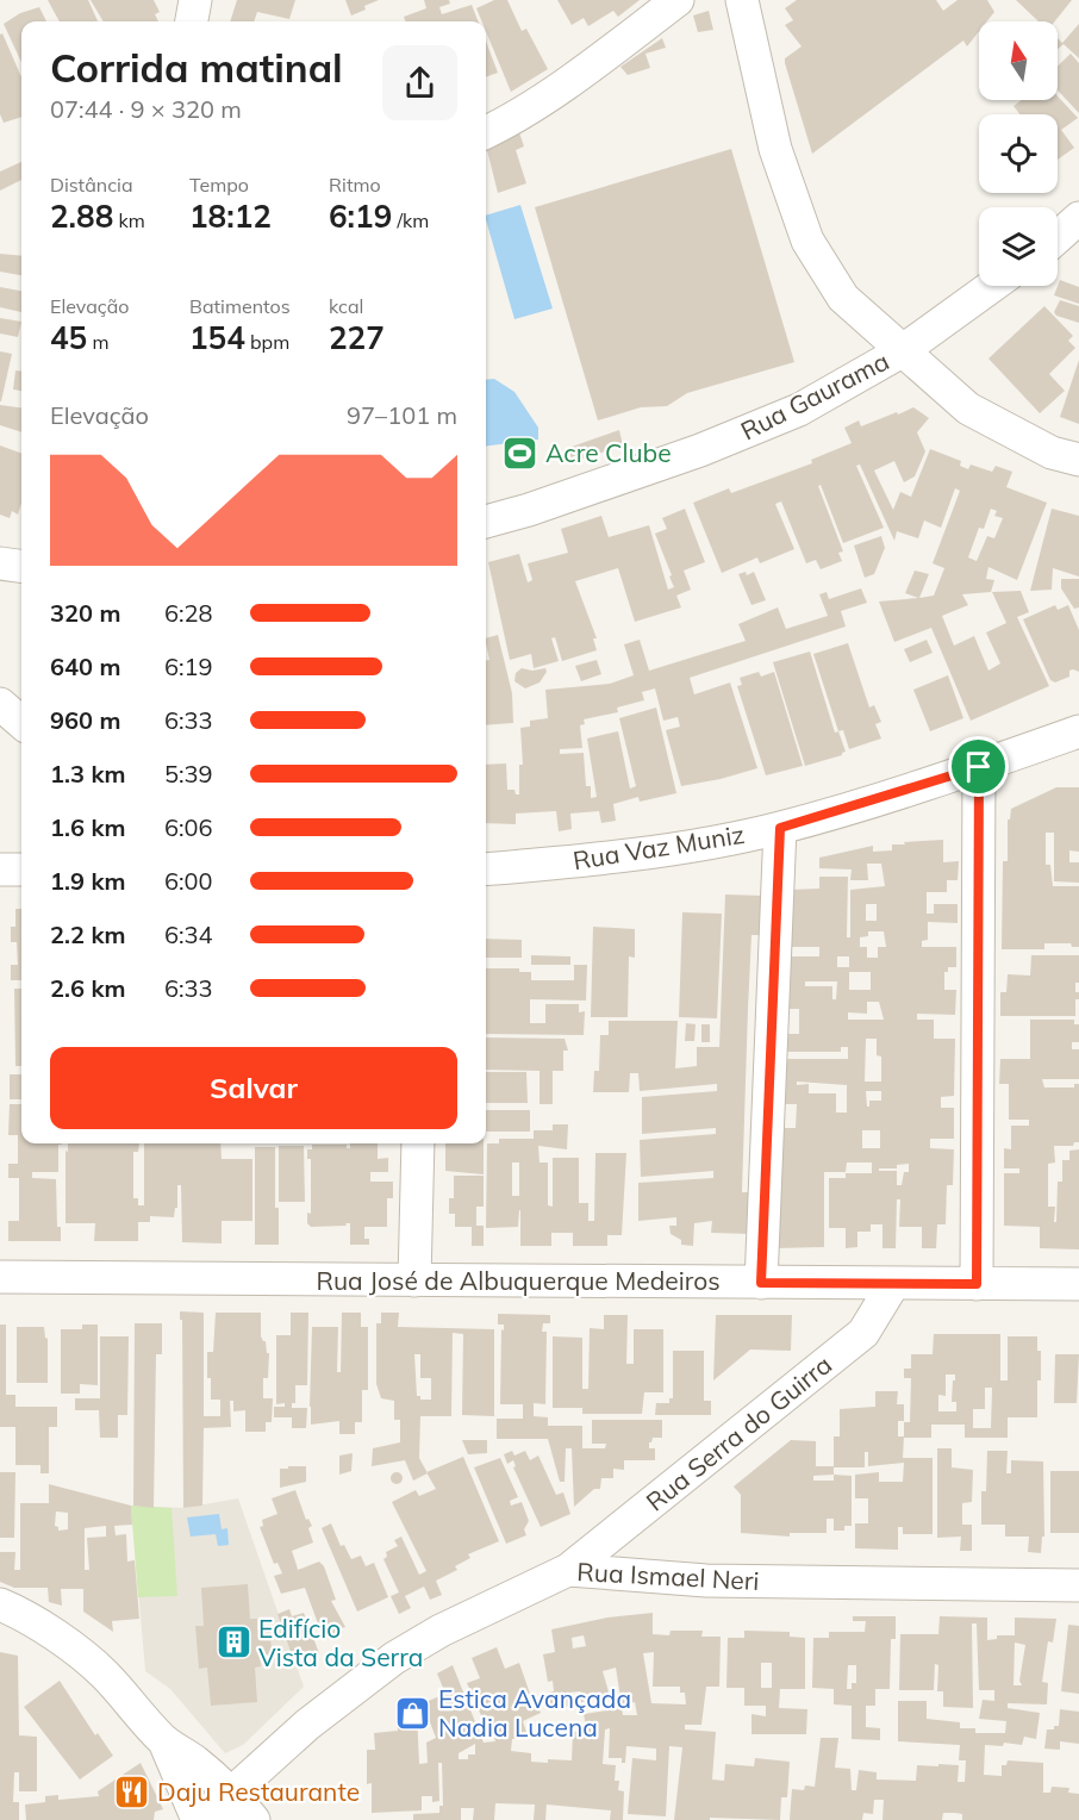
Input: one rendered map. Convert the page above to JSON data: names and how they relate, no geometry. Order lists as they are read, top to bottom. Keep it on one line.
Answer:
{"streets":{"street":["Rua Gaurama","Rua Vaz Muniz","Rua José de Albuquerque Medeiros","Rua Serra do Guirra","Rua Ismael Neri"]},"crossings":[["Rua José de Albuquerque Medeiros","Rua Serra do Guirra"],["Rua Serra do Guirra","Rua Ismael Neri"]],"places":{"sports":["Acre Clube"],"building":["Edifício Vista da Serra"],"shop":["Estica Avançada Nadia Lucena"],"restaurant":["Daju Restaurante"]},"north":"top","page":{"heading":["Corrida matinal","07:44 · 9 × 320 m"],"stats":[["Distância","2.88 km"],["Tempo","18:12"],["Ritmo","6:19 /km"],["Elevação","45 m"],["Batimentos","154 bpm"],["kcal","227"]],"chart":["Elevação","97–101 m"],"list":[{"name":"320 m","note":"6:28"},{"name":"640 m","note":"6:19"},{"name":"960 m","note":"6:33"},{"name":"1.3 km","note":"5:39"},{"name":"1.6 km","note":"6:06"},{"name":"1.9 km","note":"6:00"},{"name":"2.2 km","note":"6:34"},{"name":"2.6 km","note":"6:33"}],"buttons":"Salvar"}}
